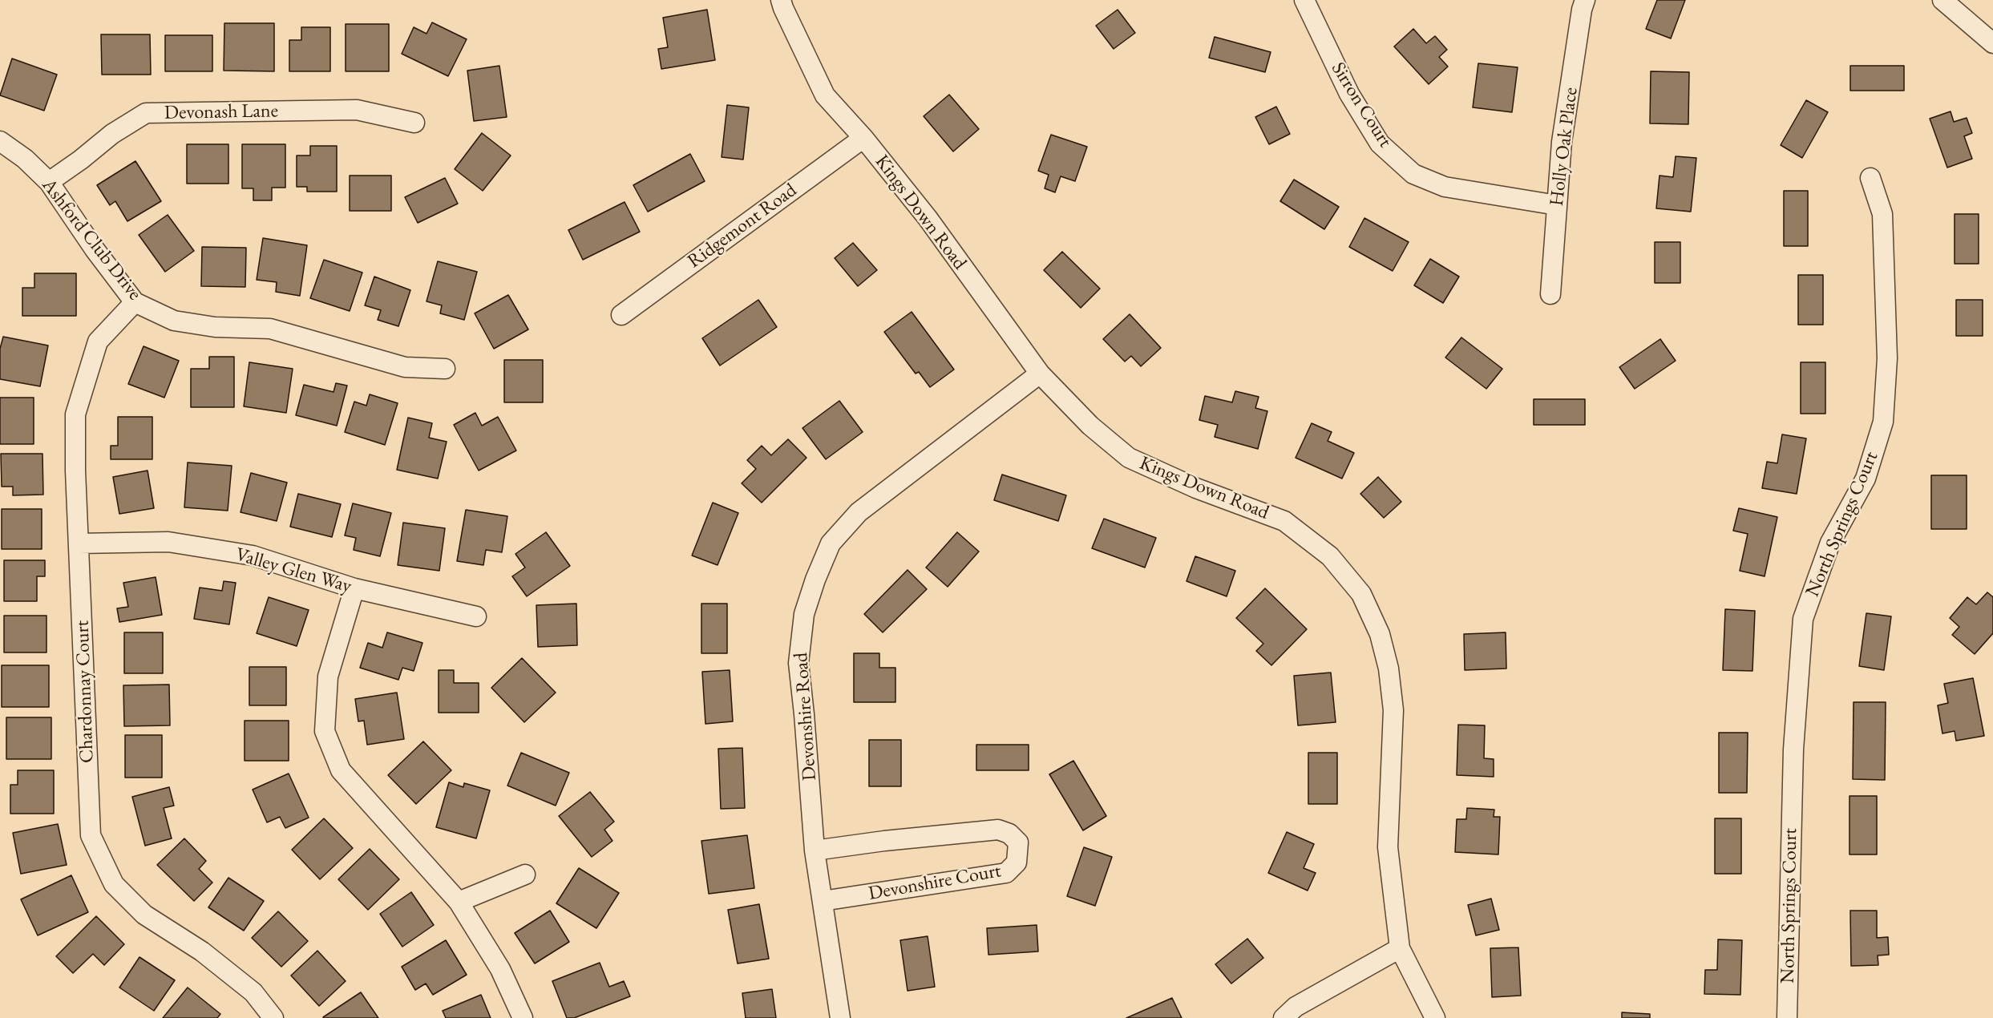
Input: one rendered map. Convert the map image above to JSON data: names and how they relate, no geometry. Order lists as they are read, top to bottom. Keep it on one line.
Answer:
{"streets":{"street":["Sirron Court","Devonash Lane","Holly Oak Place","Kings Down Road","Ridgemont Road","Ashford Club Drive","North Springs Court","Valley Glen Way","Chardonnay Court","Devonshire Road","Devonshire Court"]},"crossings":[["Sirron Court","Holly Oak Place"],["Devonash Lane","Ashford Club Drive"],["Kings Down Road","Ridgemont Road"],["Kings Down Road","Devonshire Road"],["Ashford Club Drive","Chardonnay Court"],["Valley Glen Way","Chardonnay Court"],["Devonshire Road","Devonshire Court"]]}
